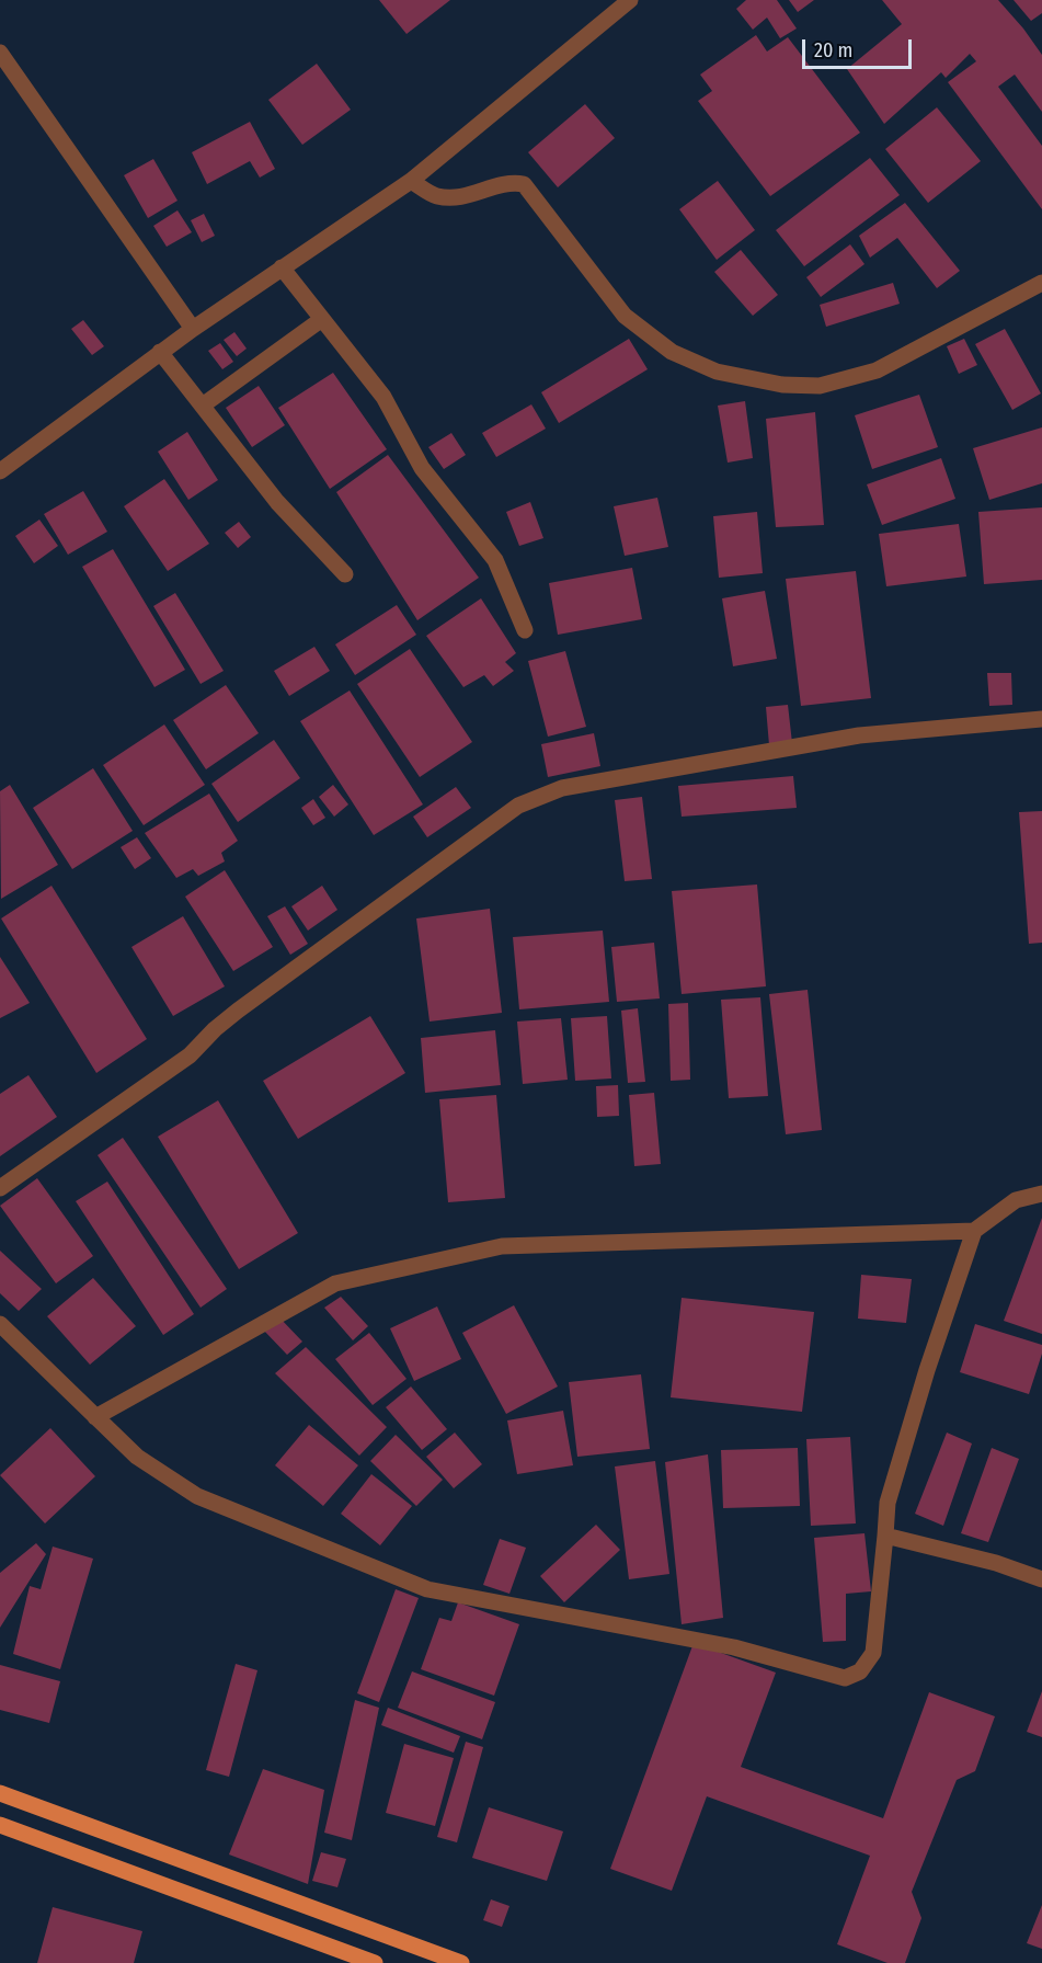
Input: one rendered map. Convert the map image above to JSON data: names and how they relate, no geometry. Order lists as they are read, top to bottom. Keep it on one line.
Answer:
{"scale_bar":"20 m"}
